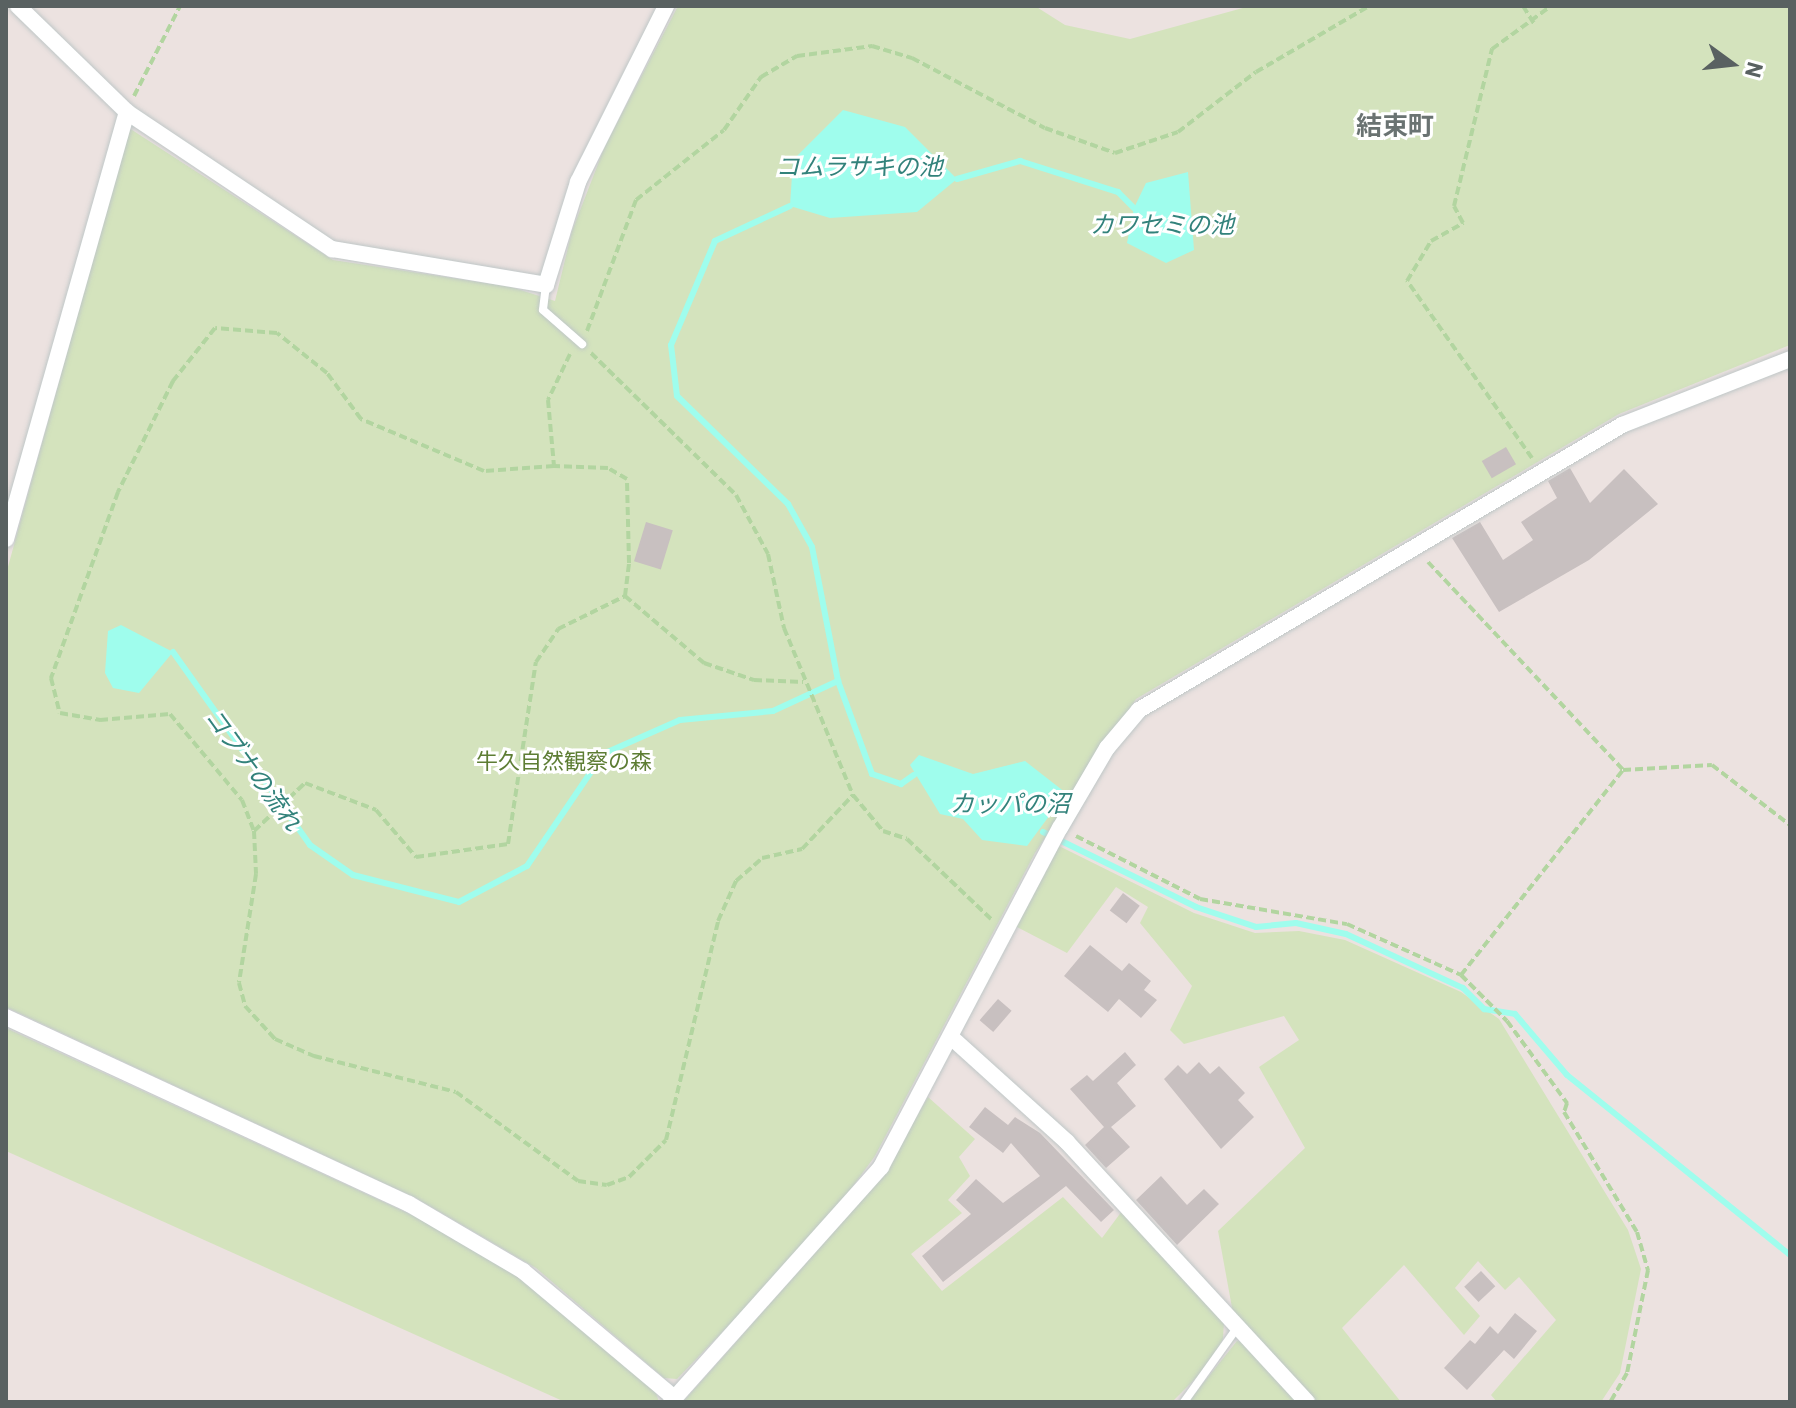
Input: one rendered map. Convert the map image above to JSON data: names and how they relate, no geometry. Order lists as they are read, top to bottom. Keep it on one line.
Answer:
{"districts":["結束町"],"water":["コムラサキの池","カワセミの池","コブナの流れ","カッパの沼"],"parks":["牛久自然観察の森"],"north":"right"}
